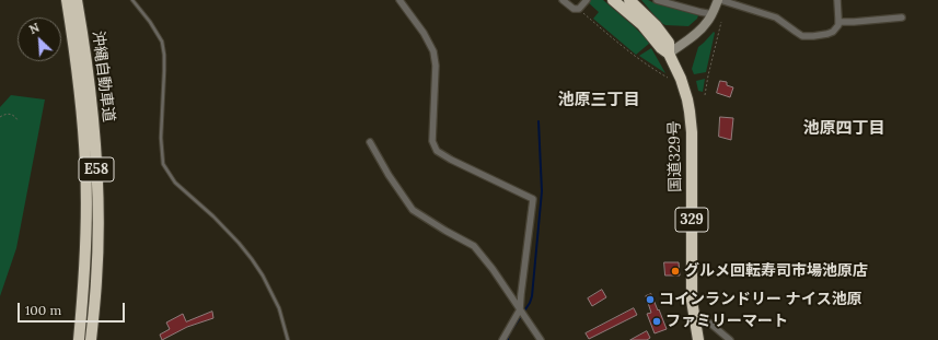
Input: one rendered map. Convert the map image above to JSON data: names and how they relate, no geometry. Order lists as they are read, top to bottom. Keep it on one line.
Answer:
{"streets":{"highway":["沖縄自動車道","国道329号","E58","329"]},"districts":["池原三丁目","池原四丁目"],"places":["グルメ回転寿司市場池原店","コインランドリー ナイス池原","ファミリーマート"],"scale_bar":"100 m","north":"top left"}
